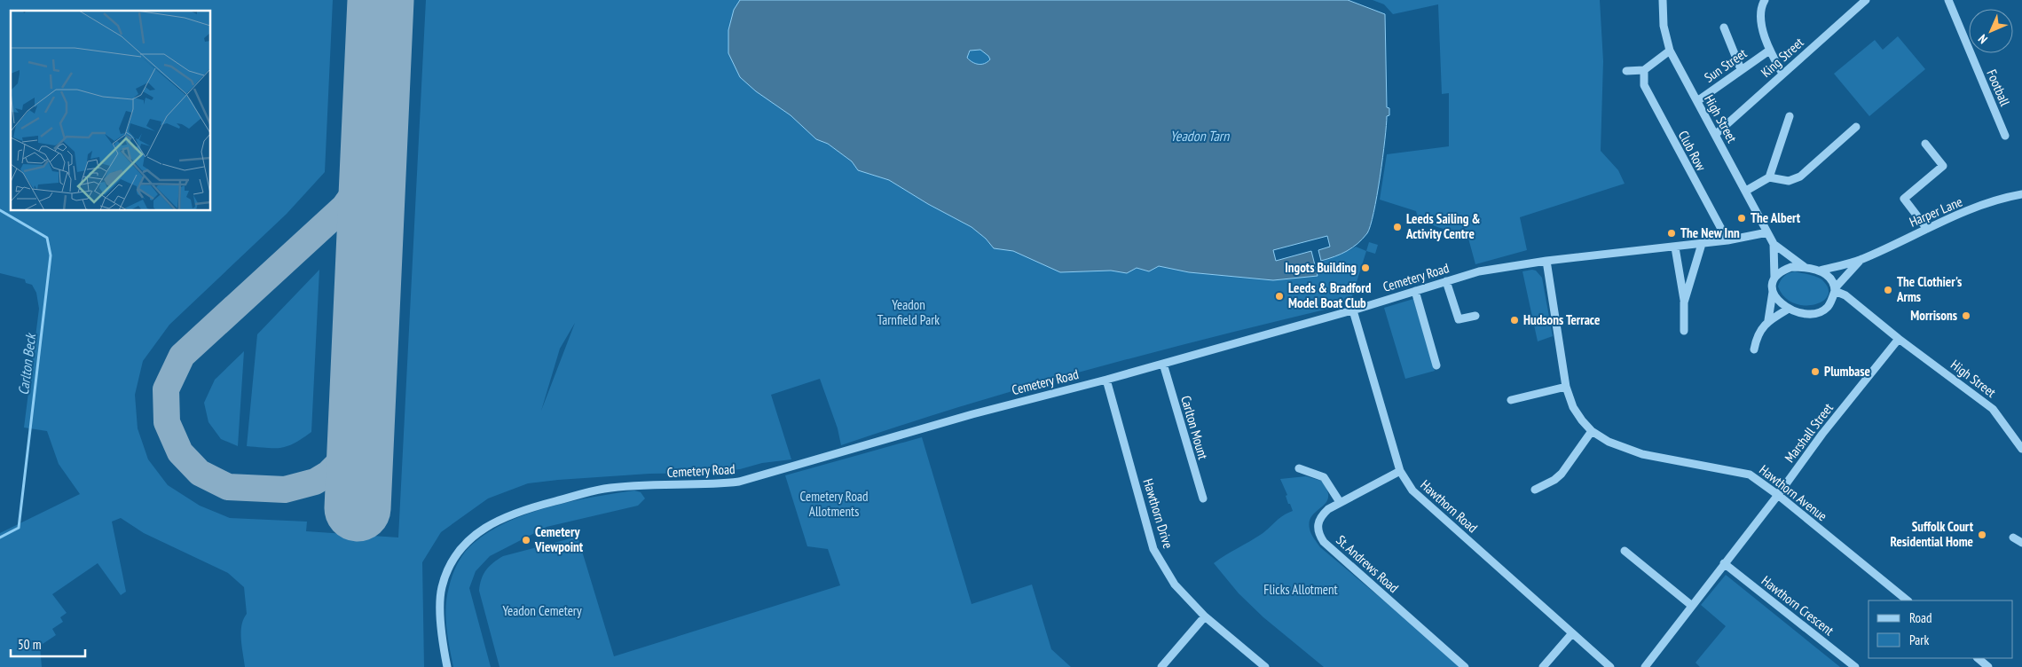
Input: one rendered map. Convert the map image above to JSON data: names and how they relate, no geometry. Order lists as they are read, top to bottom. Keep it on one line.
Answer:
{"streets":{"street":["King Street","Sun Street","Football","High Street","Club Row","Harper Lane","Cemetery Road","Carlton Mount","Marshall Street","Hawthorn Avenue","Hawthorn Road","Hawthorn Drive","St. Andrews Road","Hawthorn Crescent"]},"crossings":[["King Street","High Street"],["Sun Street","High Street"],["High Street","Harper Lane"],["High Street","Cemetery Road"],["High Street","Marshall Street"],["Club Row","Cemetery Road"],["Cemetery Road","Carlton Mount"],["Cemetery Road","Hawthorn Avenue"],["Cemetery Road","Hawthorn Road"],["Cemetery Road","Hawthorn Drive"],["Marshall Street","Hawthorn Avenue"],["Marshall Street","Hawthorn Crescent"],["Hawthorn Road","St. Andrews Road"]],"water":["Yeadon Tarn","Carlton Beck"],"parks":["Yeadon Tarnfield Park","Cemetery Road Allotments","Flicks Allotment","Yeadon Cemetery"],"places":["The Albert","Leeds Sailing & Activity Centre","The New Inn","Ingots Building","The Clothier's Arms","Leeds & Bradford Model Boat Club","Morrisons","Hudsons Terrace","Plumbase","Suffolk Court Residential Home","Cemetery Viewpoint"],"legend":["Road","Park"],"scale_bar":"50 m","north":"bottom left"}
